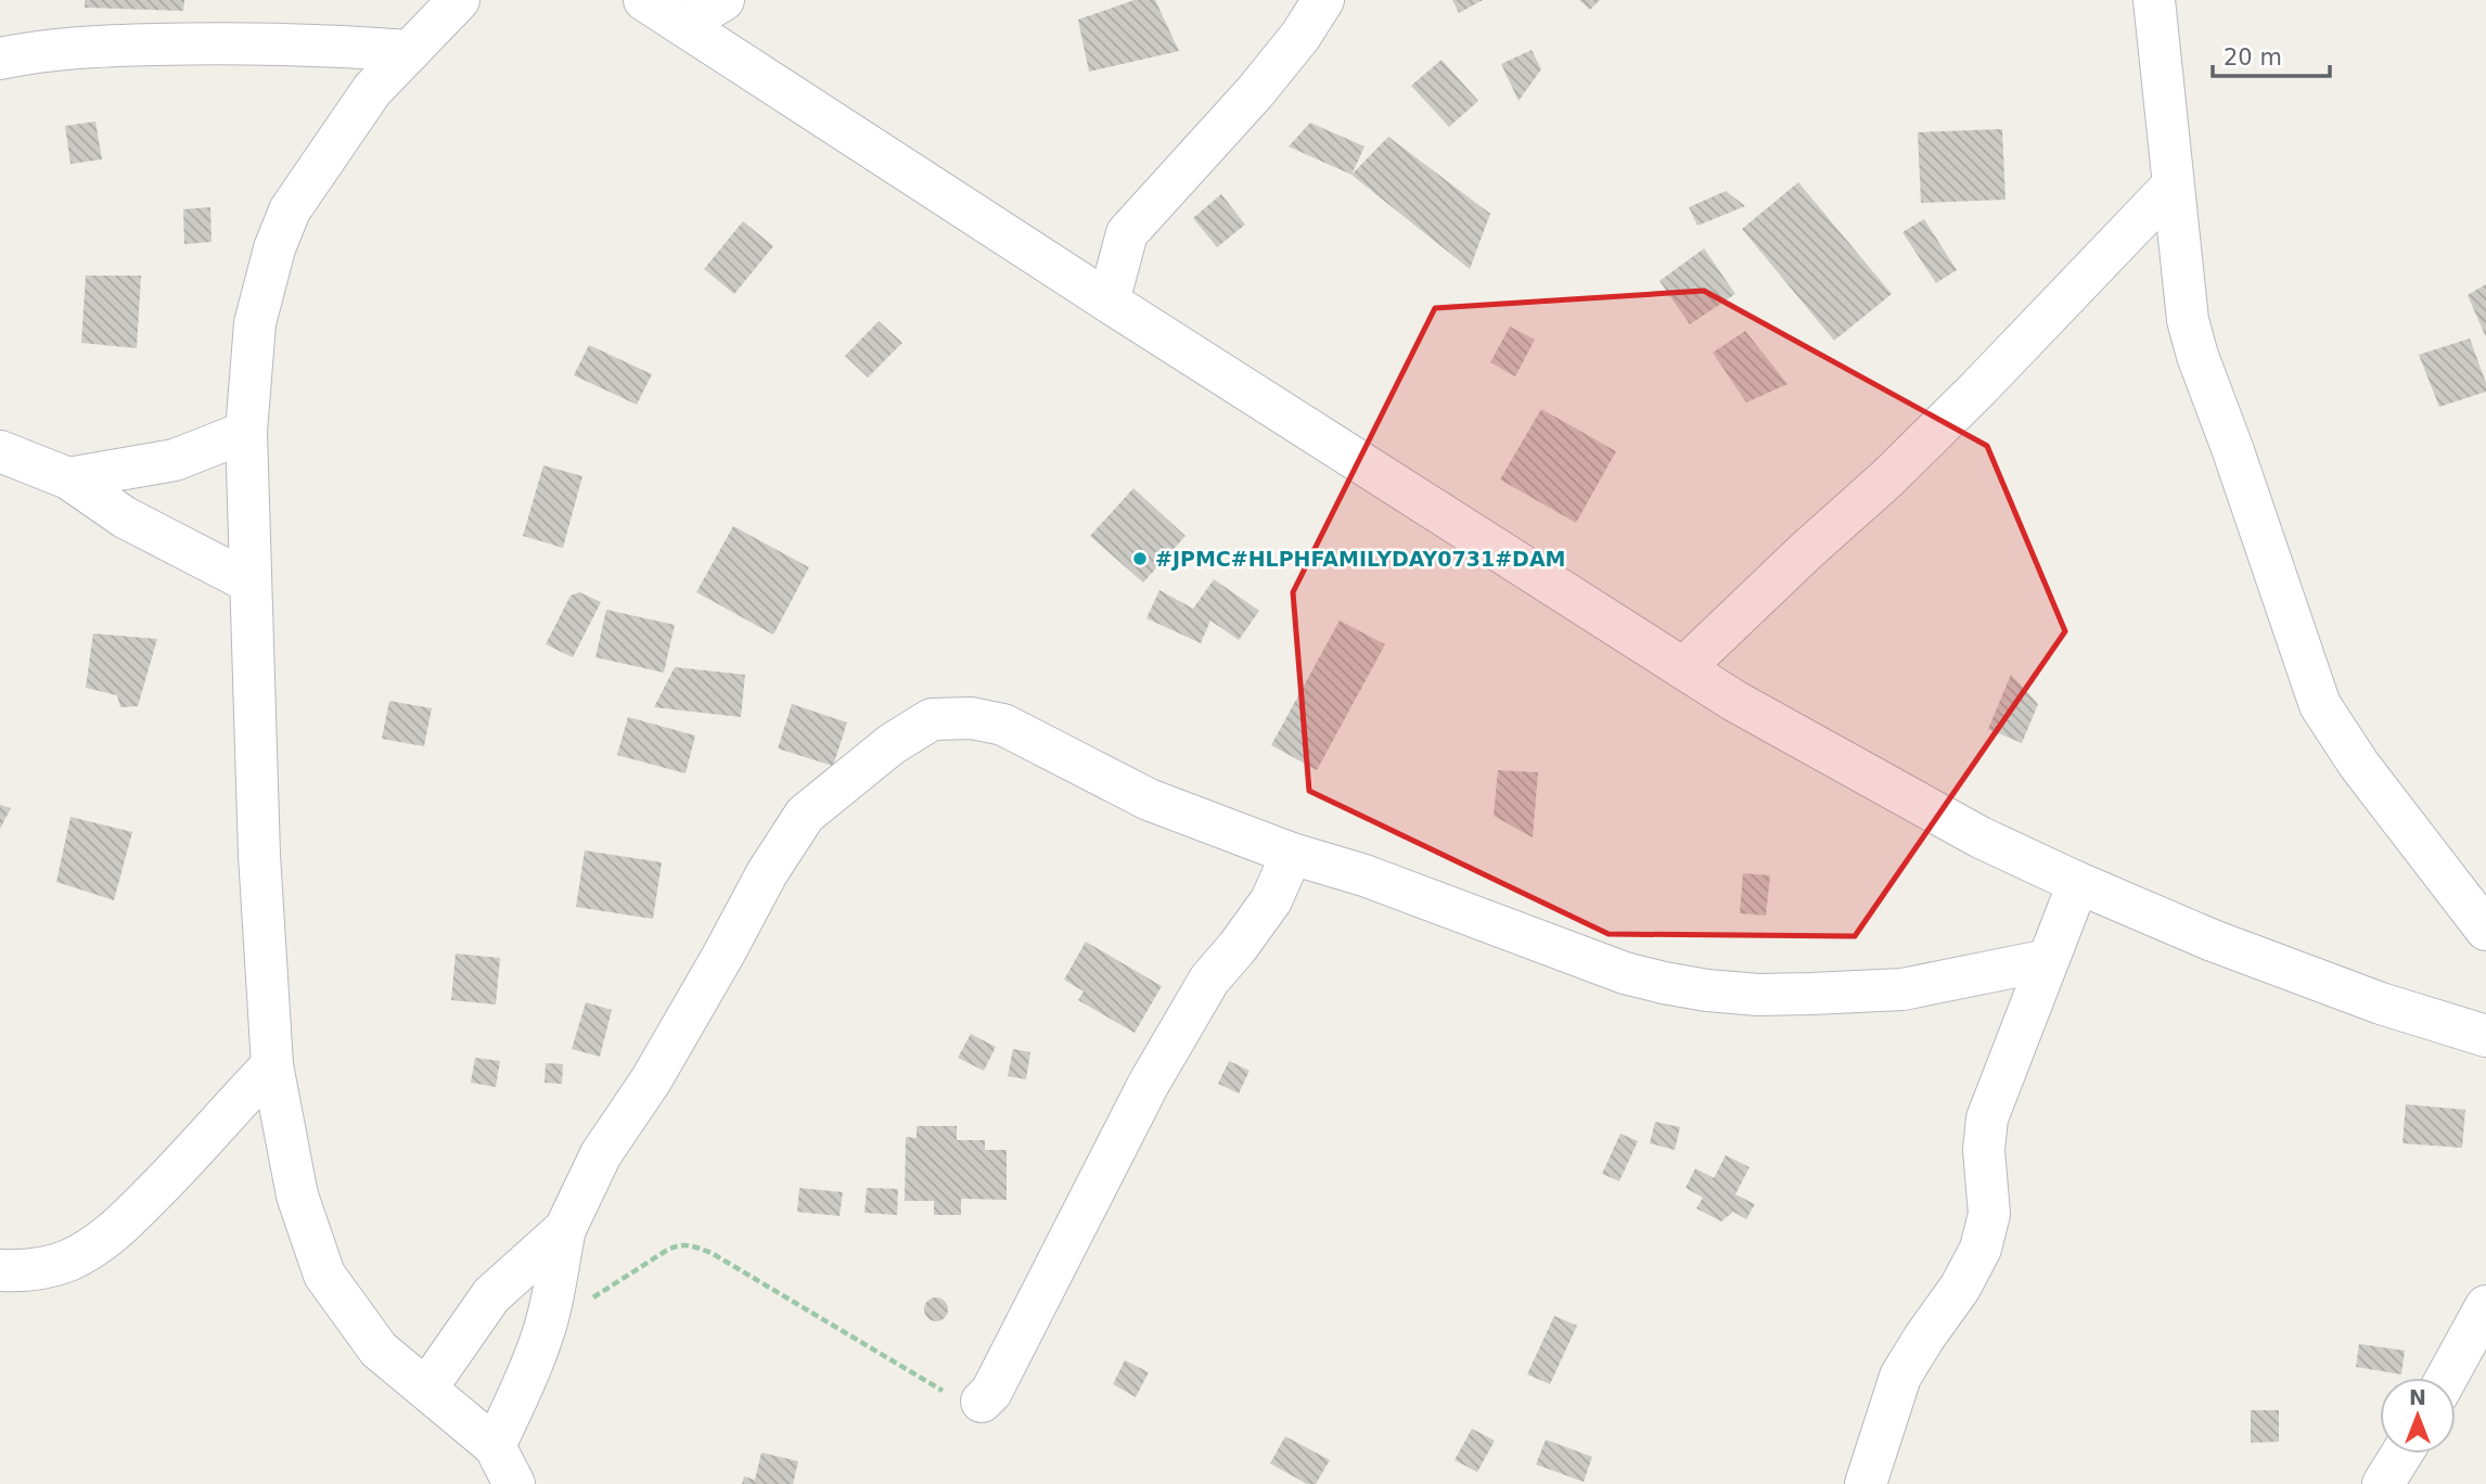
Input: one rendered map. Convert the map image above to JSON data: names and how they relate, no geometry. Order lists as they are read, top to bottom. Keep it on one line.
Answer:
{"places":["#JPMC#HLPHFAMILYDAY0731#DAM"],"scale_bar":"20 m","north":"top"}
